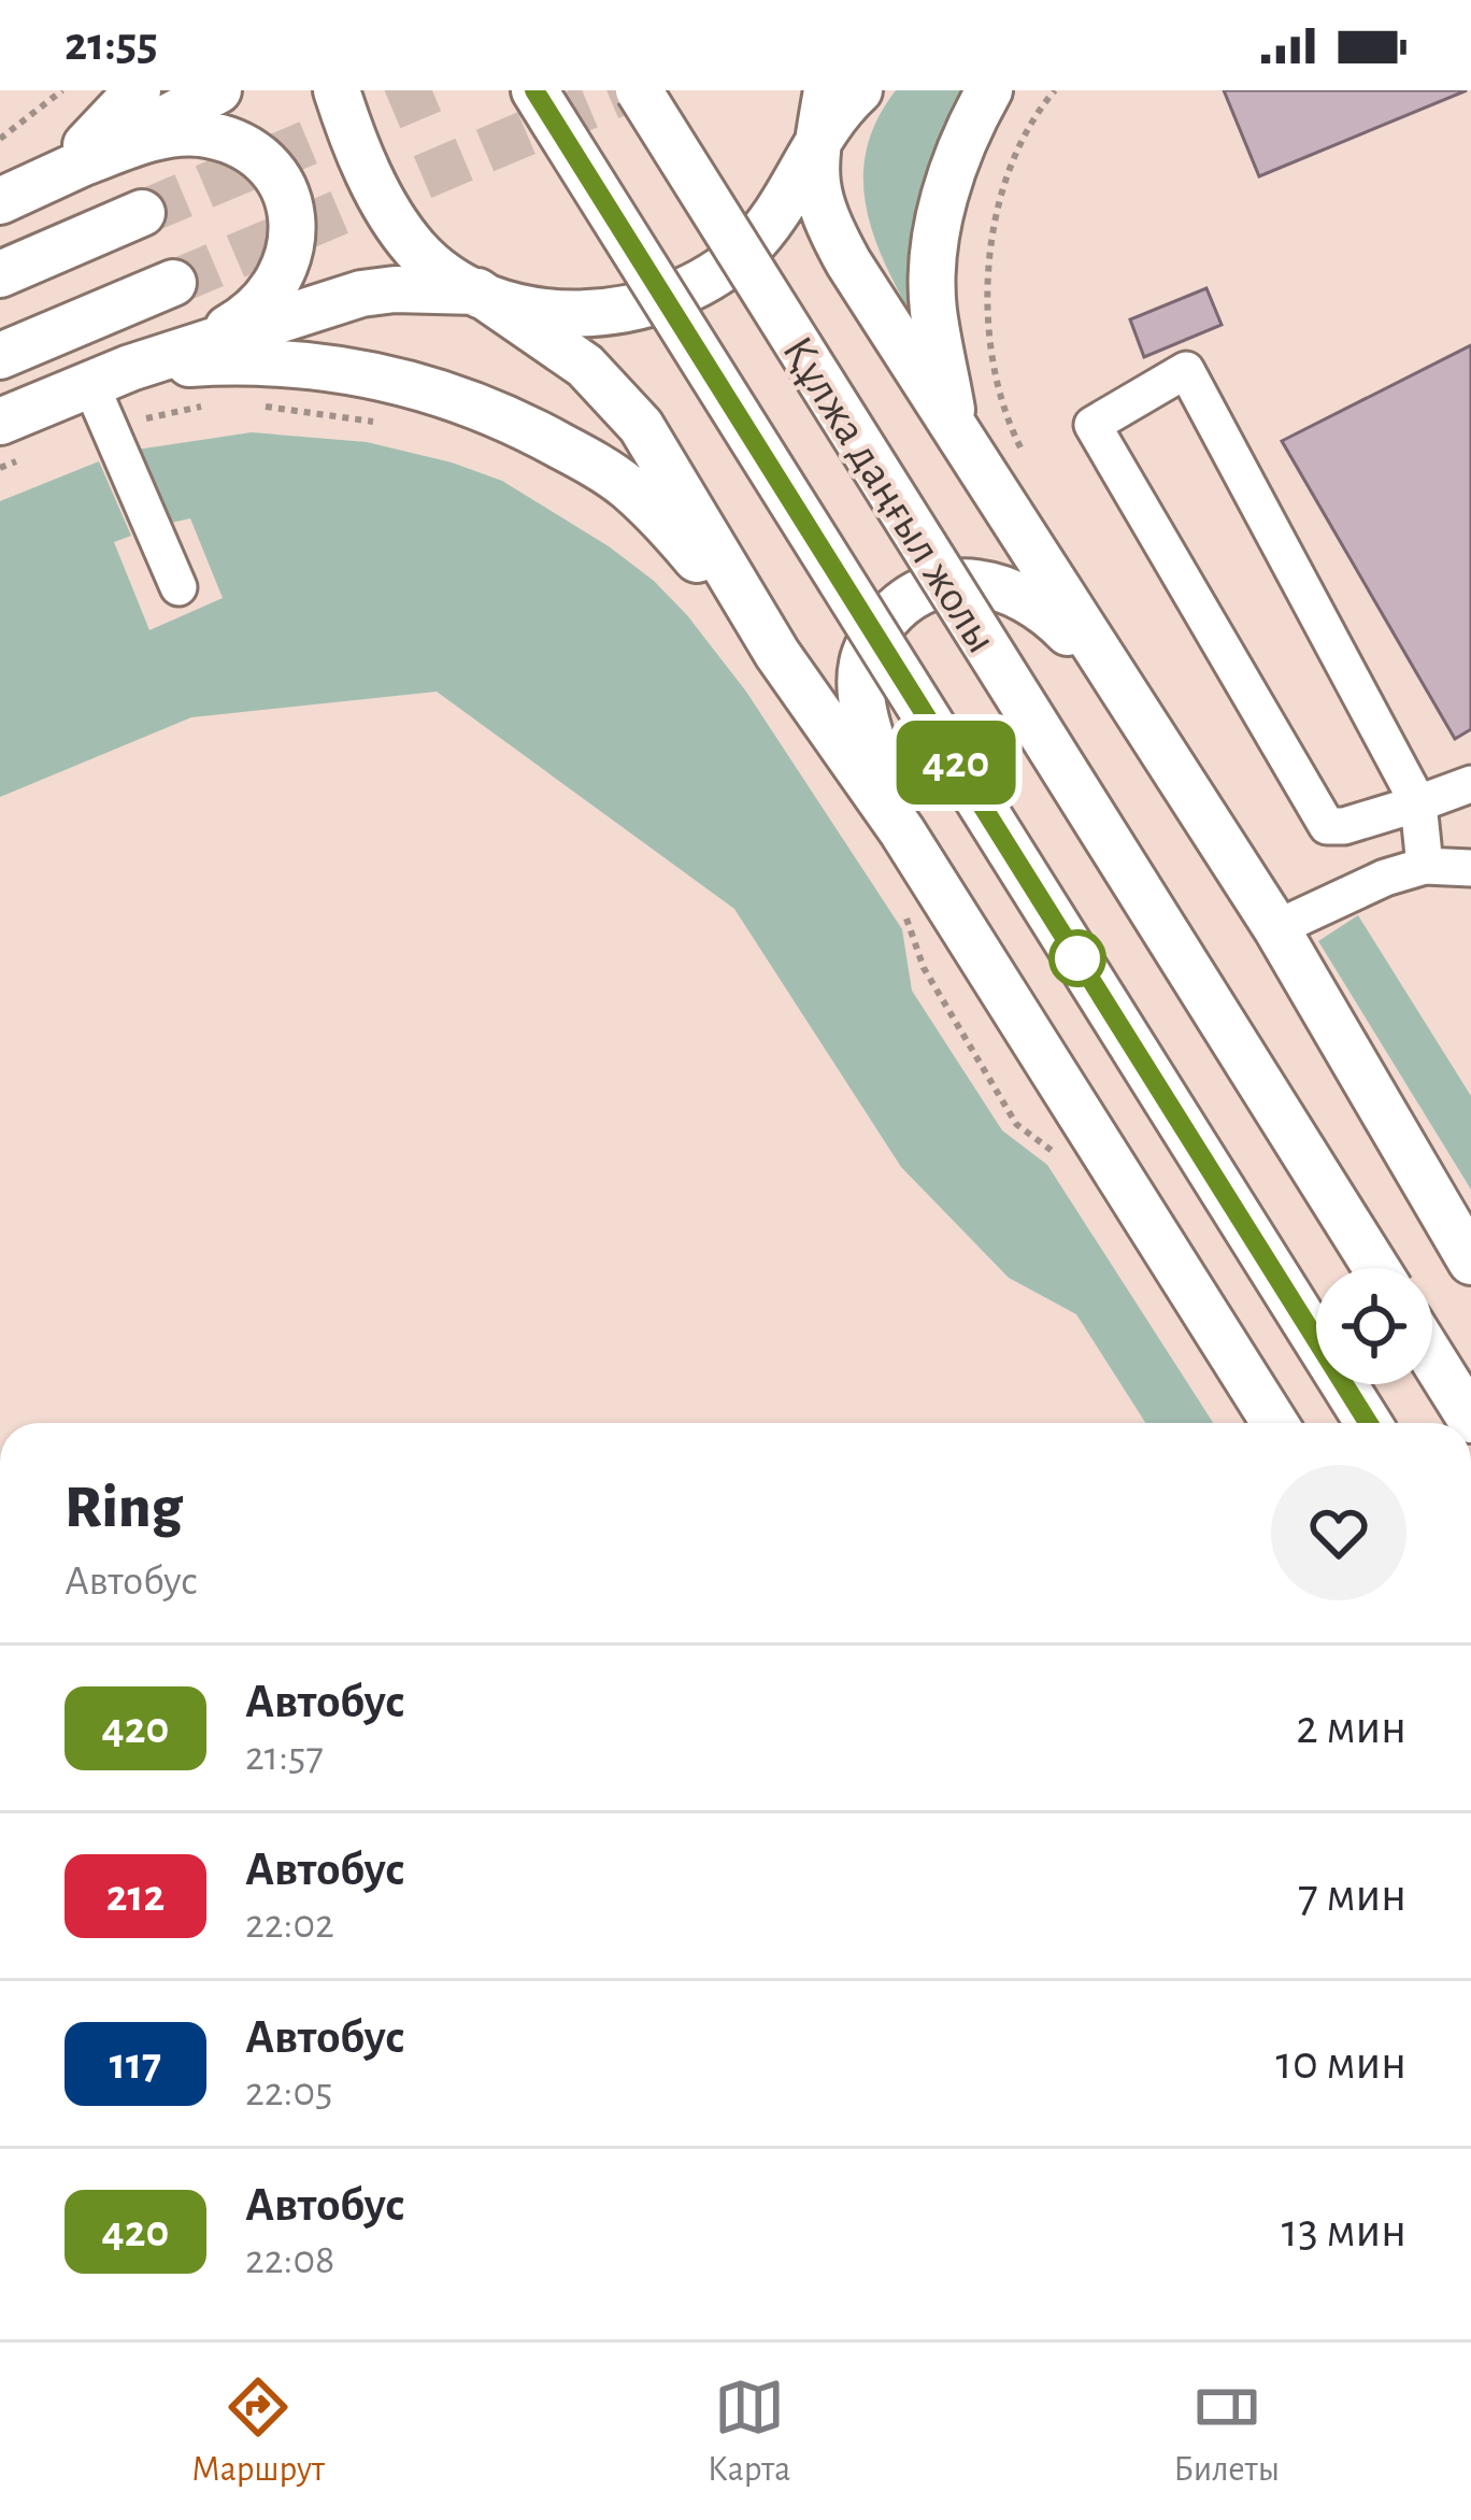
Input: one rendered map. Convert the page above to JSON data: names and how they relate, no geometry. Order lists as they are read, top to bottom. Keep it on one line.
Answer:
{"streets":{"main road":["Құлжа даңғыл жолы"]},"lines":["bus line 420"],"page":{"status":"21:55","on_map":"420","heading":["Ring","Автобус"],"list":[{"mark":"420","name":"Автобус","note":"21:57","value":"2 мин"},{"mark":"212","name":"Автобус","note":"22:02","value":"7 мин"},{"mark":"117","name":"Автобус","note":"22:05","value":"10 мин"},{"mark":"420","name":"Автобус","note":"22:08","value":"13 мин"}],"tabs":["Маршрут","Карта","Билеты"]}}
